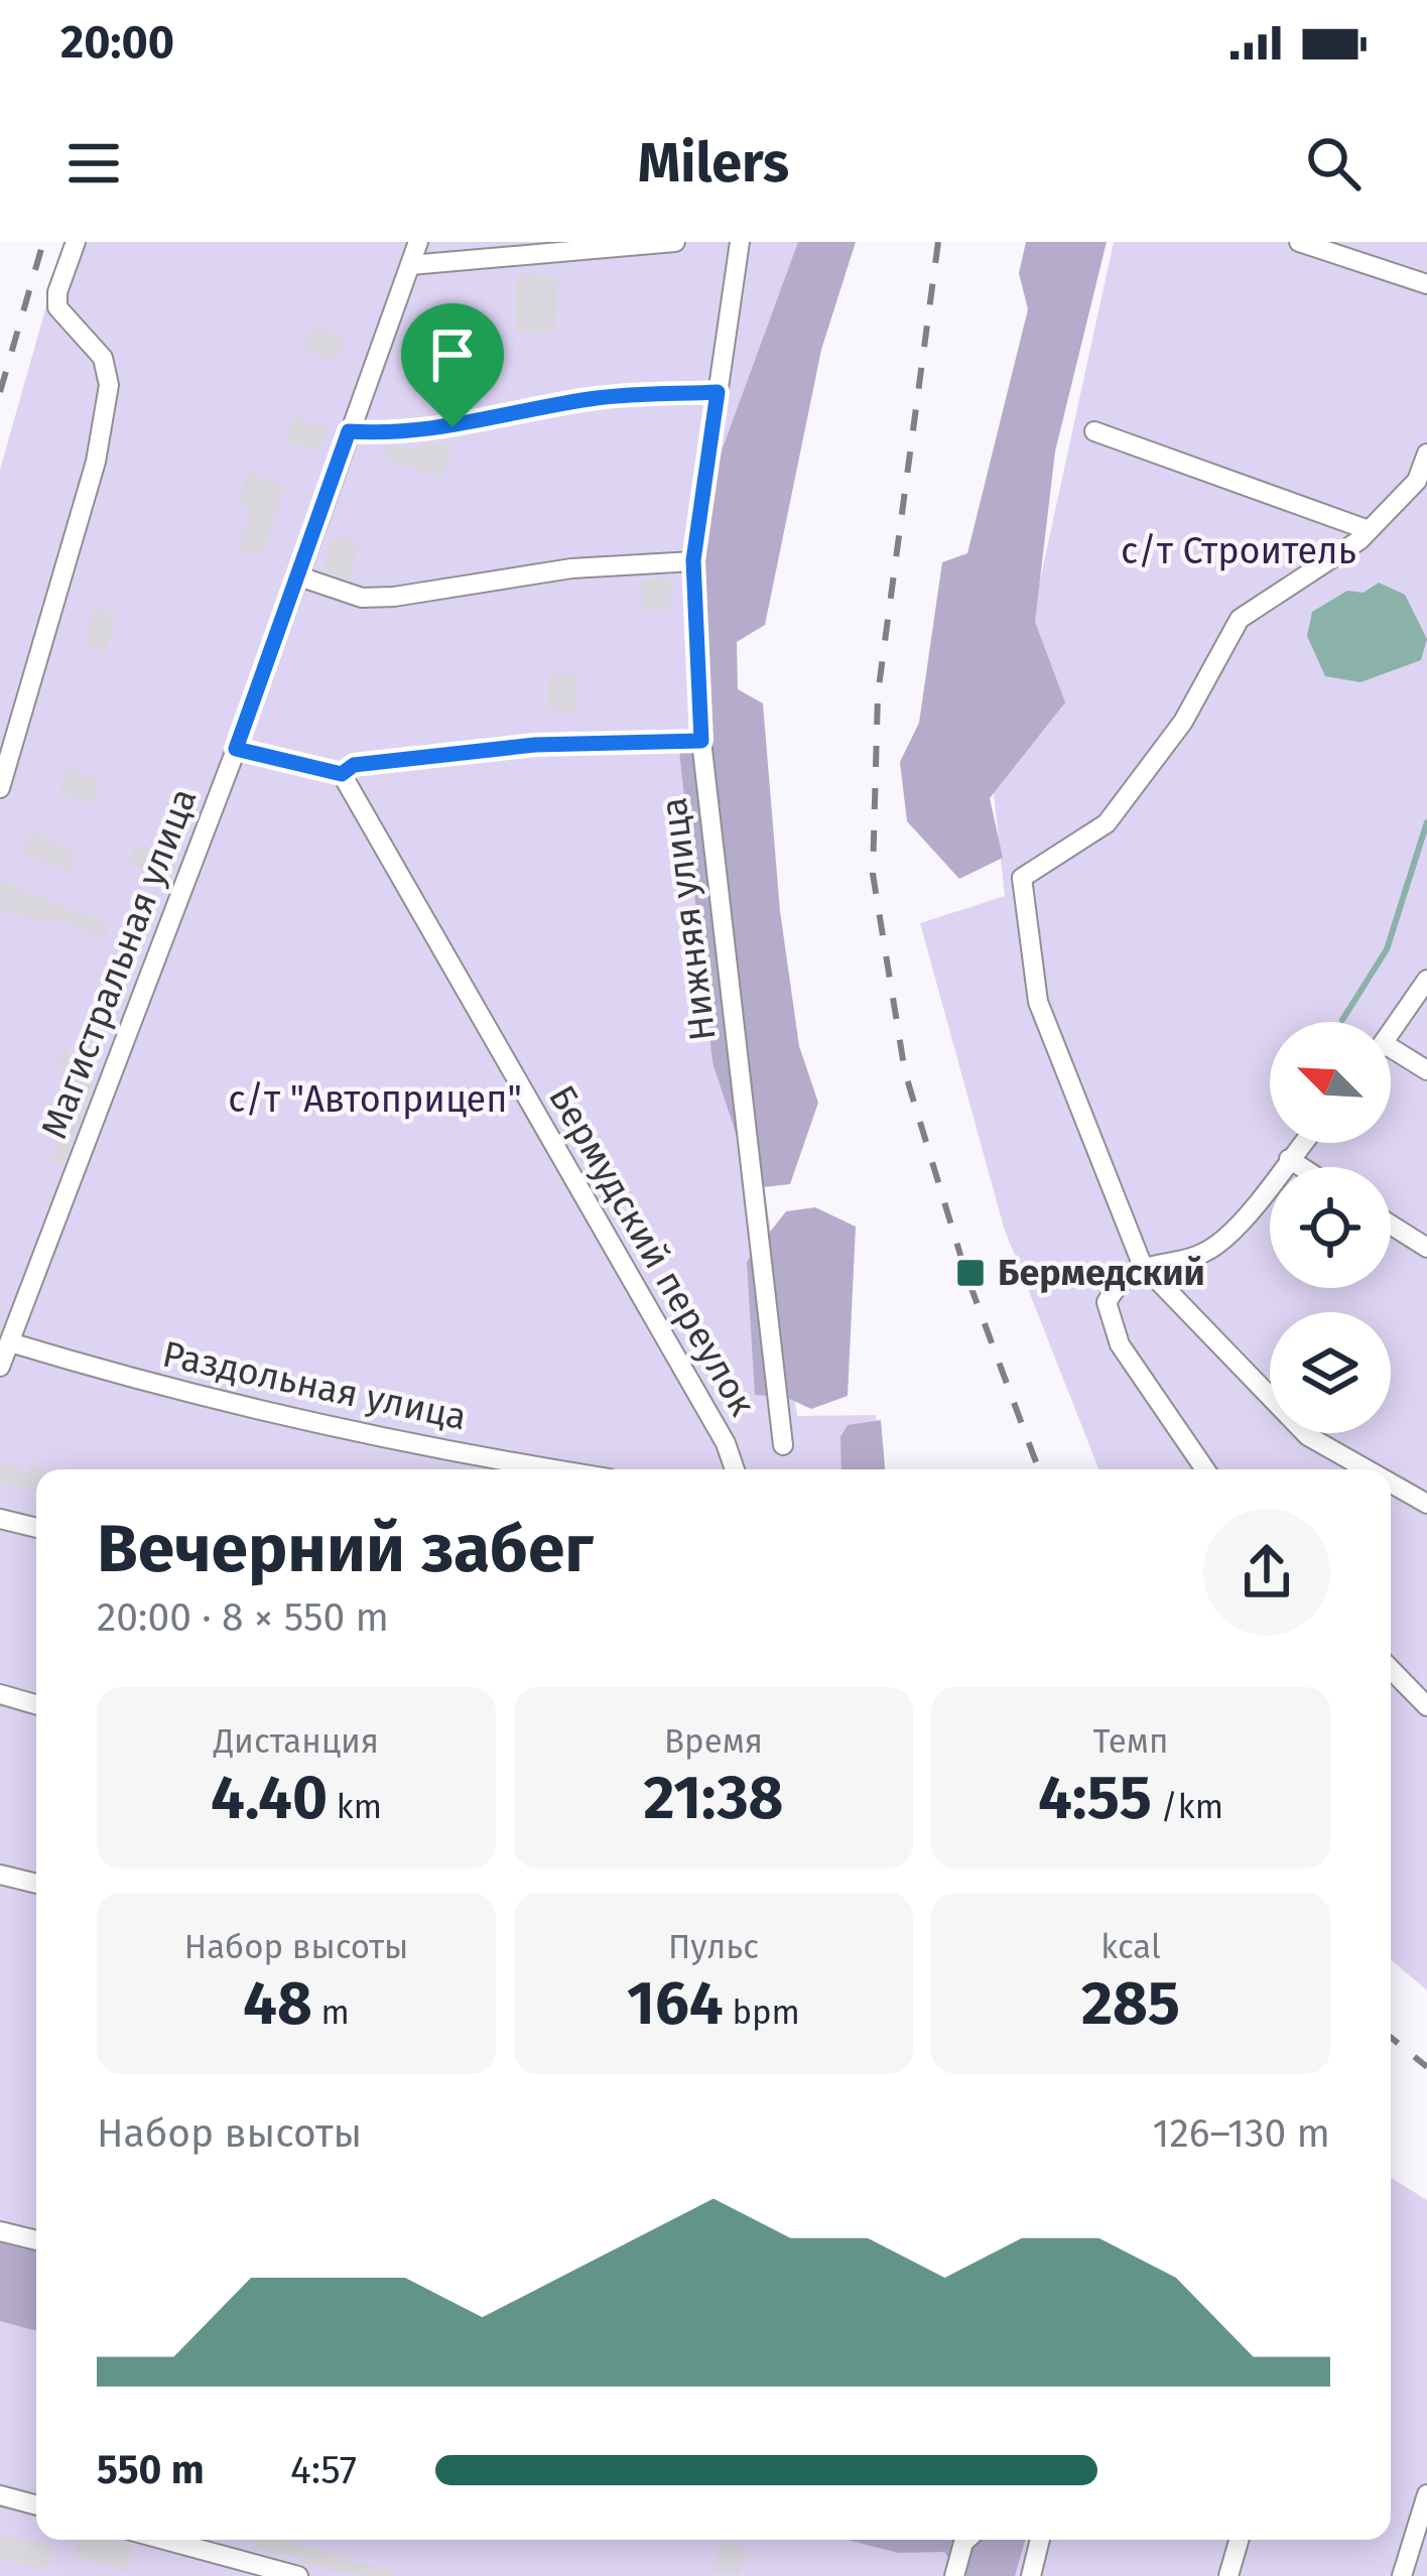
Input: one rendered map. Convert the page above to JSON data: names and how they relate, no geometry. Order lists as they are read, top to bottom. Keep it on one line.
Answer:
{"streets":{"street":["Нижняя улица","Магистральная улица","Бермудский переулок","Раздольная улица"]},"crossings":[["Магистральная улица","Раздольная улица"]],"parks":["с/т Строитель","с/т \"Автоприцеп\""],"places":{"transit":["Бермедский"]},"north":"top left","page":{"status":"20:00","header":"Milers","heading":["Вечерний забег","20:00 · 8 × 550 m"],"stats":[["Дистанция","4.40 km"],["Время","21:38"],["Темп","4:55 /km"],["Набор высоты","48 m"],["Пульс","164 bpm"],["kcal","285"]],"chart":["Набор высоты","126–130 m"],"list":[{"name":"550 m","note":"4:57"}]}}
